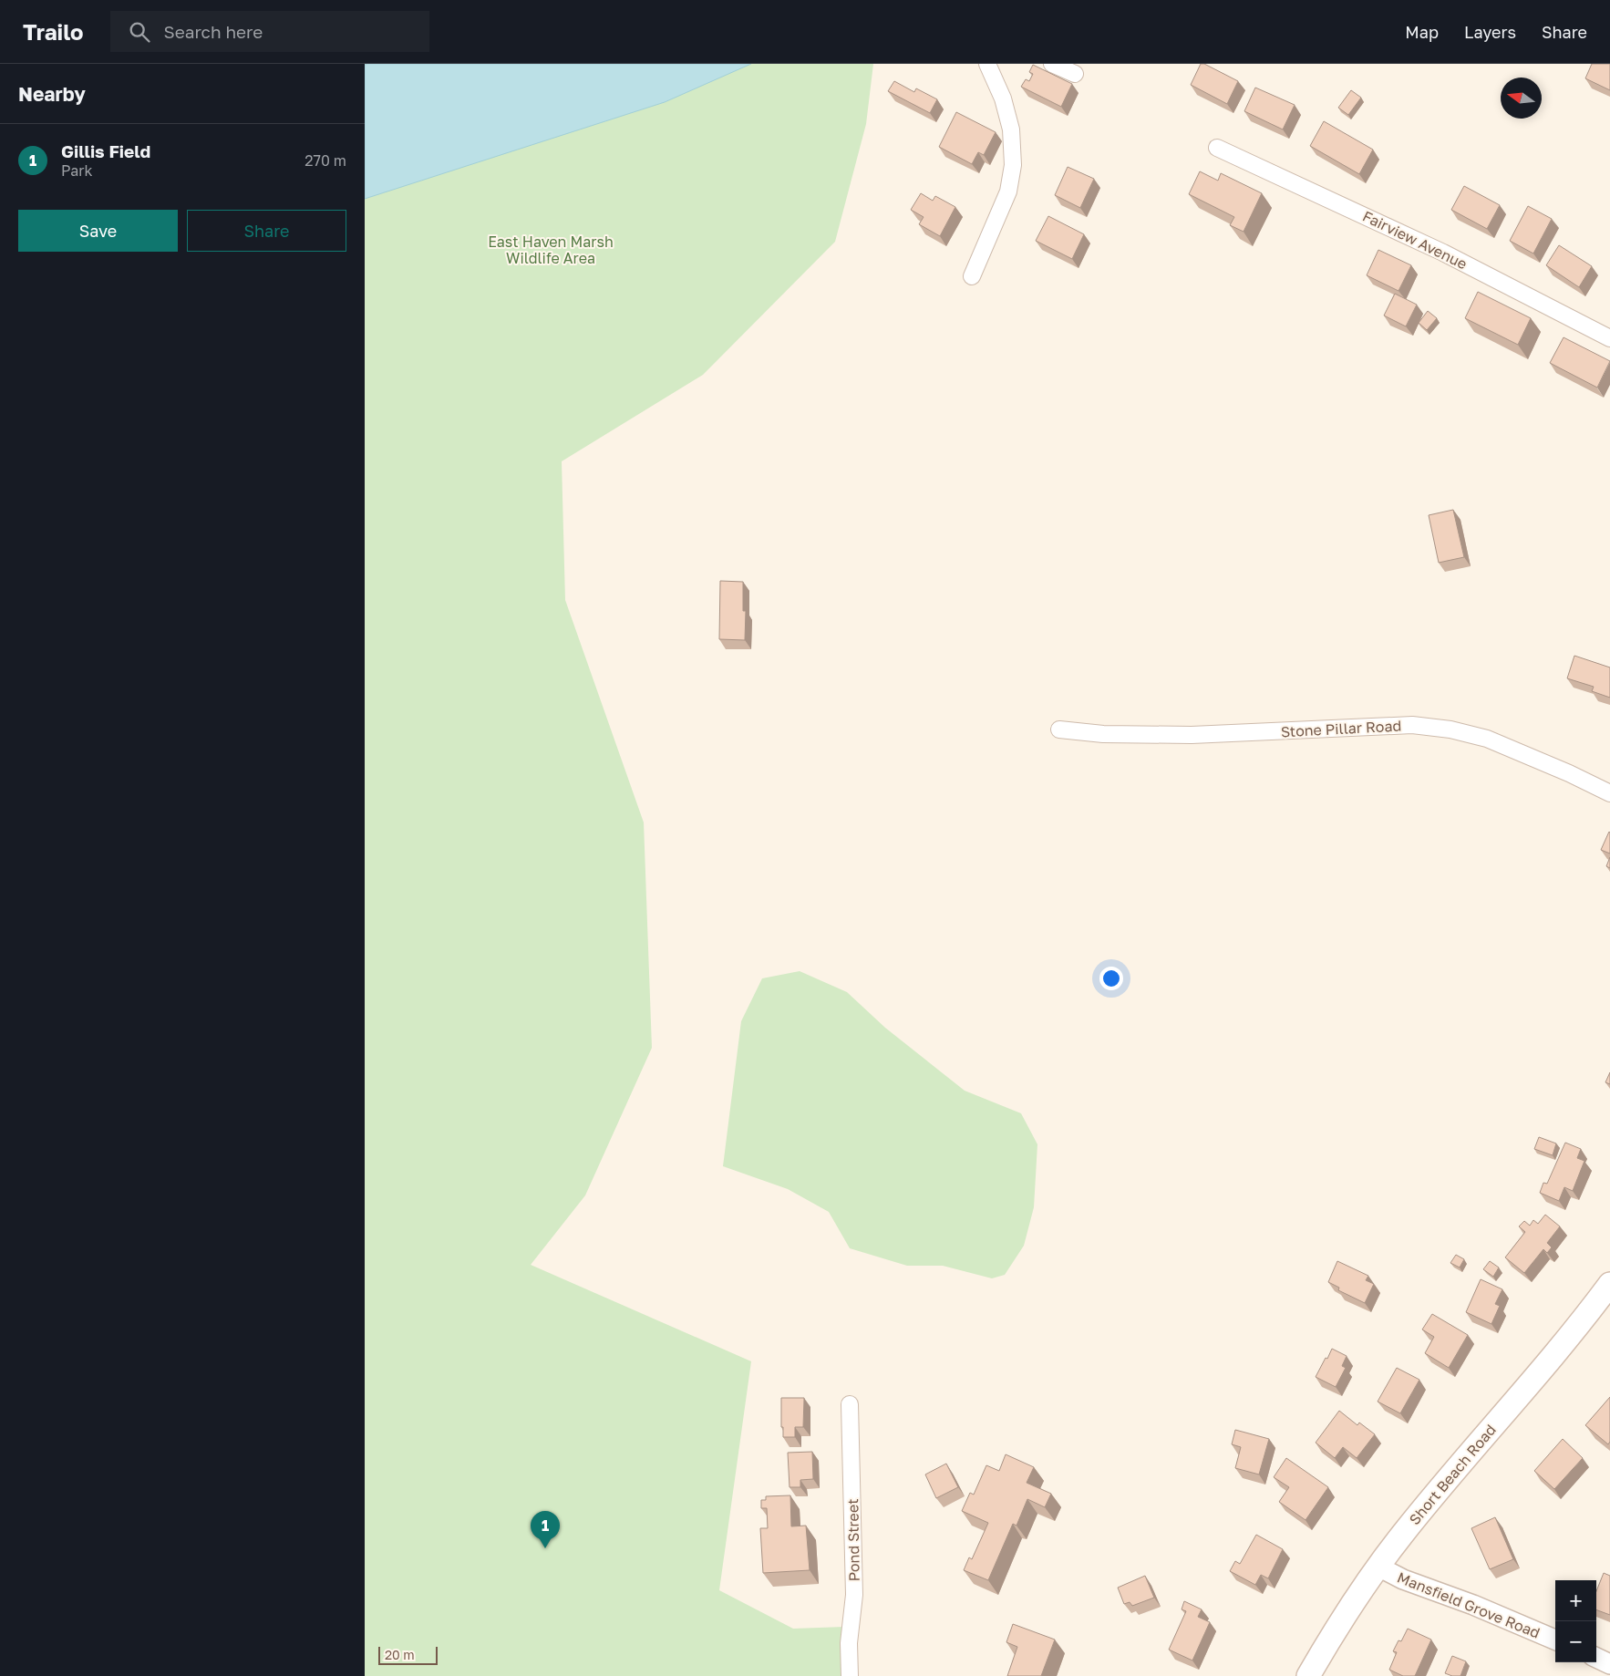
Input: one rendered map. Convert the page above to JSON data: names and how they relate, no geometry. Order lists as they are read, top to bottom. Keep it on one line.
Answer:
{"streets":{"main road":["Short Beach Road"],"street":["Fairview Avenue","Stone Pillar Road","Pond Street","Mansfield Grove Road"]},"crossings":[["Short Beach Road","Mansfield Grove Road"]],"parks":["East Haven Marsh Wildlife Area"],"scale_bar":"20 m","north":"left","page":{"header":"Trailo","search":"Search here","nav":["Map","Layers","Share"],"heading":"Nearby","list":[{"mark":"1","name":"Gillis Field","note":"Park","value":"270 m"}],"buttons":["Save","Share"],"pins":"1","map_buttons":["+","−"],"scale":"20 m"}}
